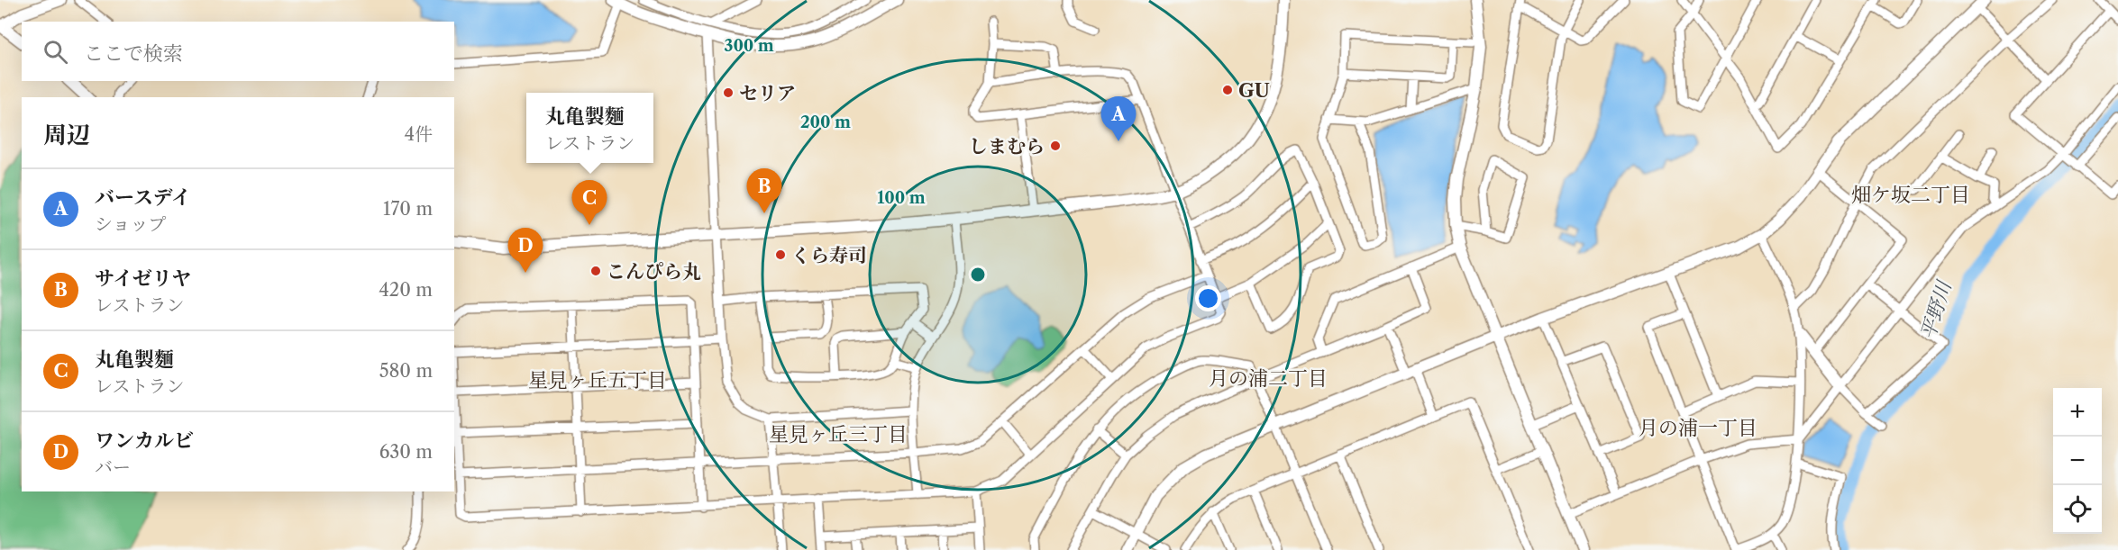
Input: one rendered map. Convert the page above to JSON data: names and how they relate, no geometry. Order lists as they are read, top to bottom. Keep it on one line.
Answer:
{"districts":["畑ケ坂二丁目","月の浦二丁目","星見ヶ丘五丁目","月の浦一丁目","星見ヶ丘三丁目"],"water":["平野川"],"places":["GU","セリア","しまむら","くら寿司","こんぴら丸"],"page":{"search":"ここで検索","popup":["丸亀製麵","レストラン"],"pins":["A","B","C","D"],"heading":["周辺","4件"],"list":[{"mark":"A","name":"バースデイ","note":"ショップ","value":"170 m"},{"mark":"B","name":"サイゼリヤ","note":"レストラン","value":"420 m"},{"mark":"C","name":"丸亀製麵","note":"レストラン","value":"580 m"},{"mark":"D","name":"ワンカルビ","note":"バー","value":"630 m"}],"map_buttons":["+","−"]},"rings":["300 m","200 m","100 m"]}
